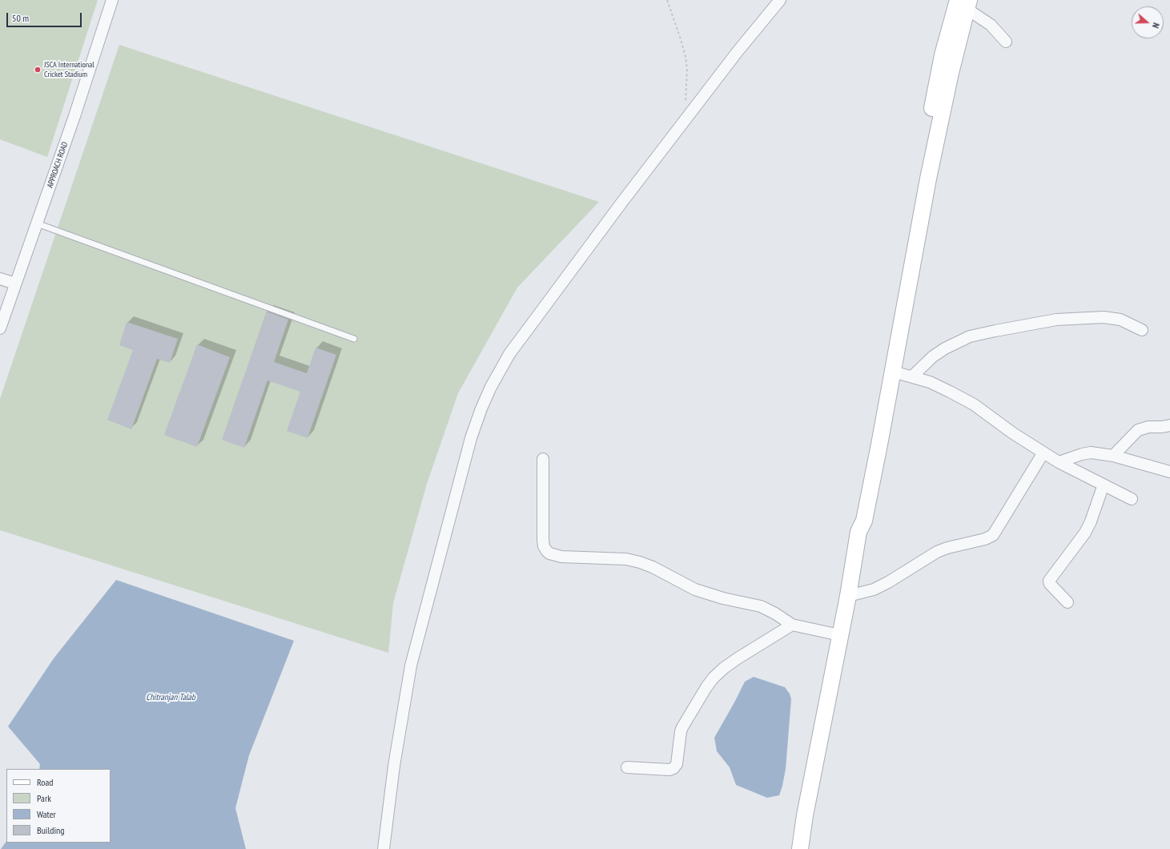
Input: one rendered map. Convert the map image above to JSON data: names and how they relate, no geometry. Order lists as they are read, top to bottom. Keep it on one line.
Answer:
{"streets":{"street":["APPROACH ROAD"]},"water":["Chitranjan Talab"],"places":["JSCA International Cricket Stadium"],"legend":["Road","Park","Water","Building"],"scale_bar":"50 m","north":"right"}
